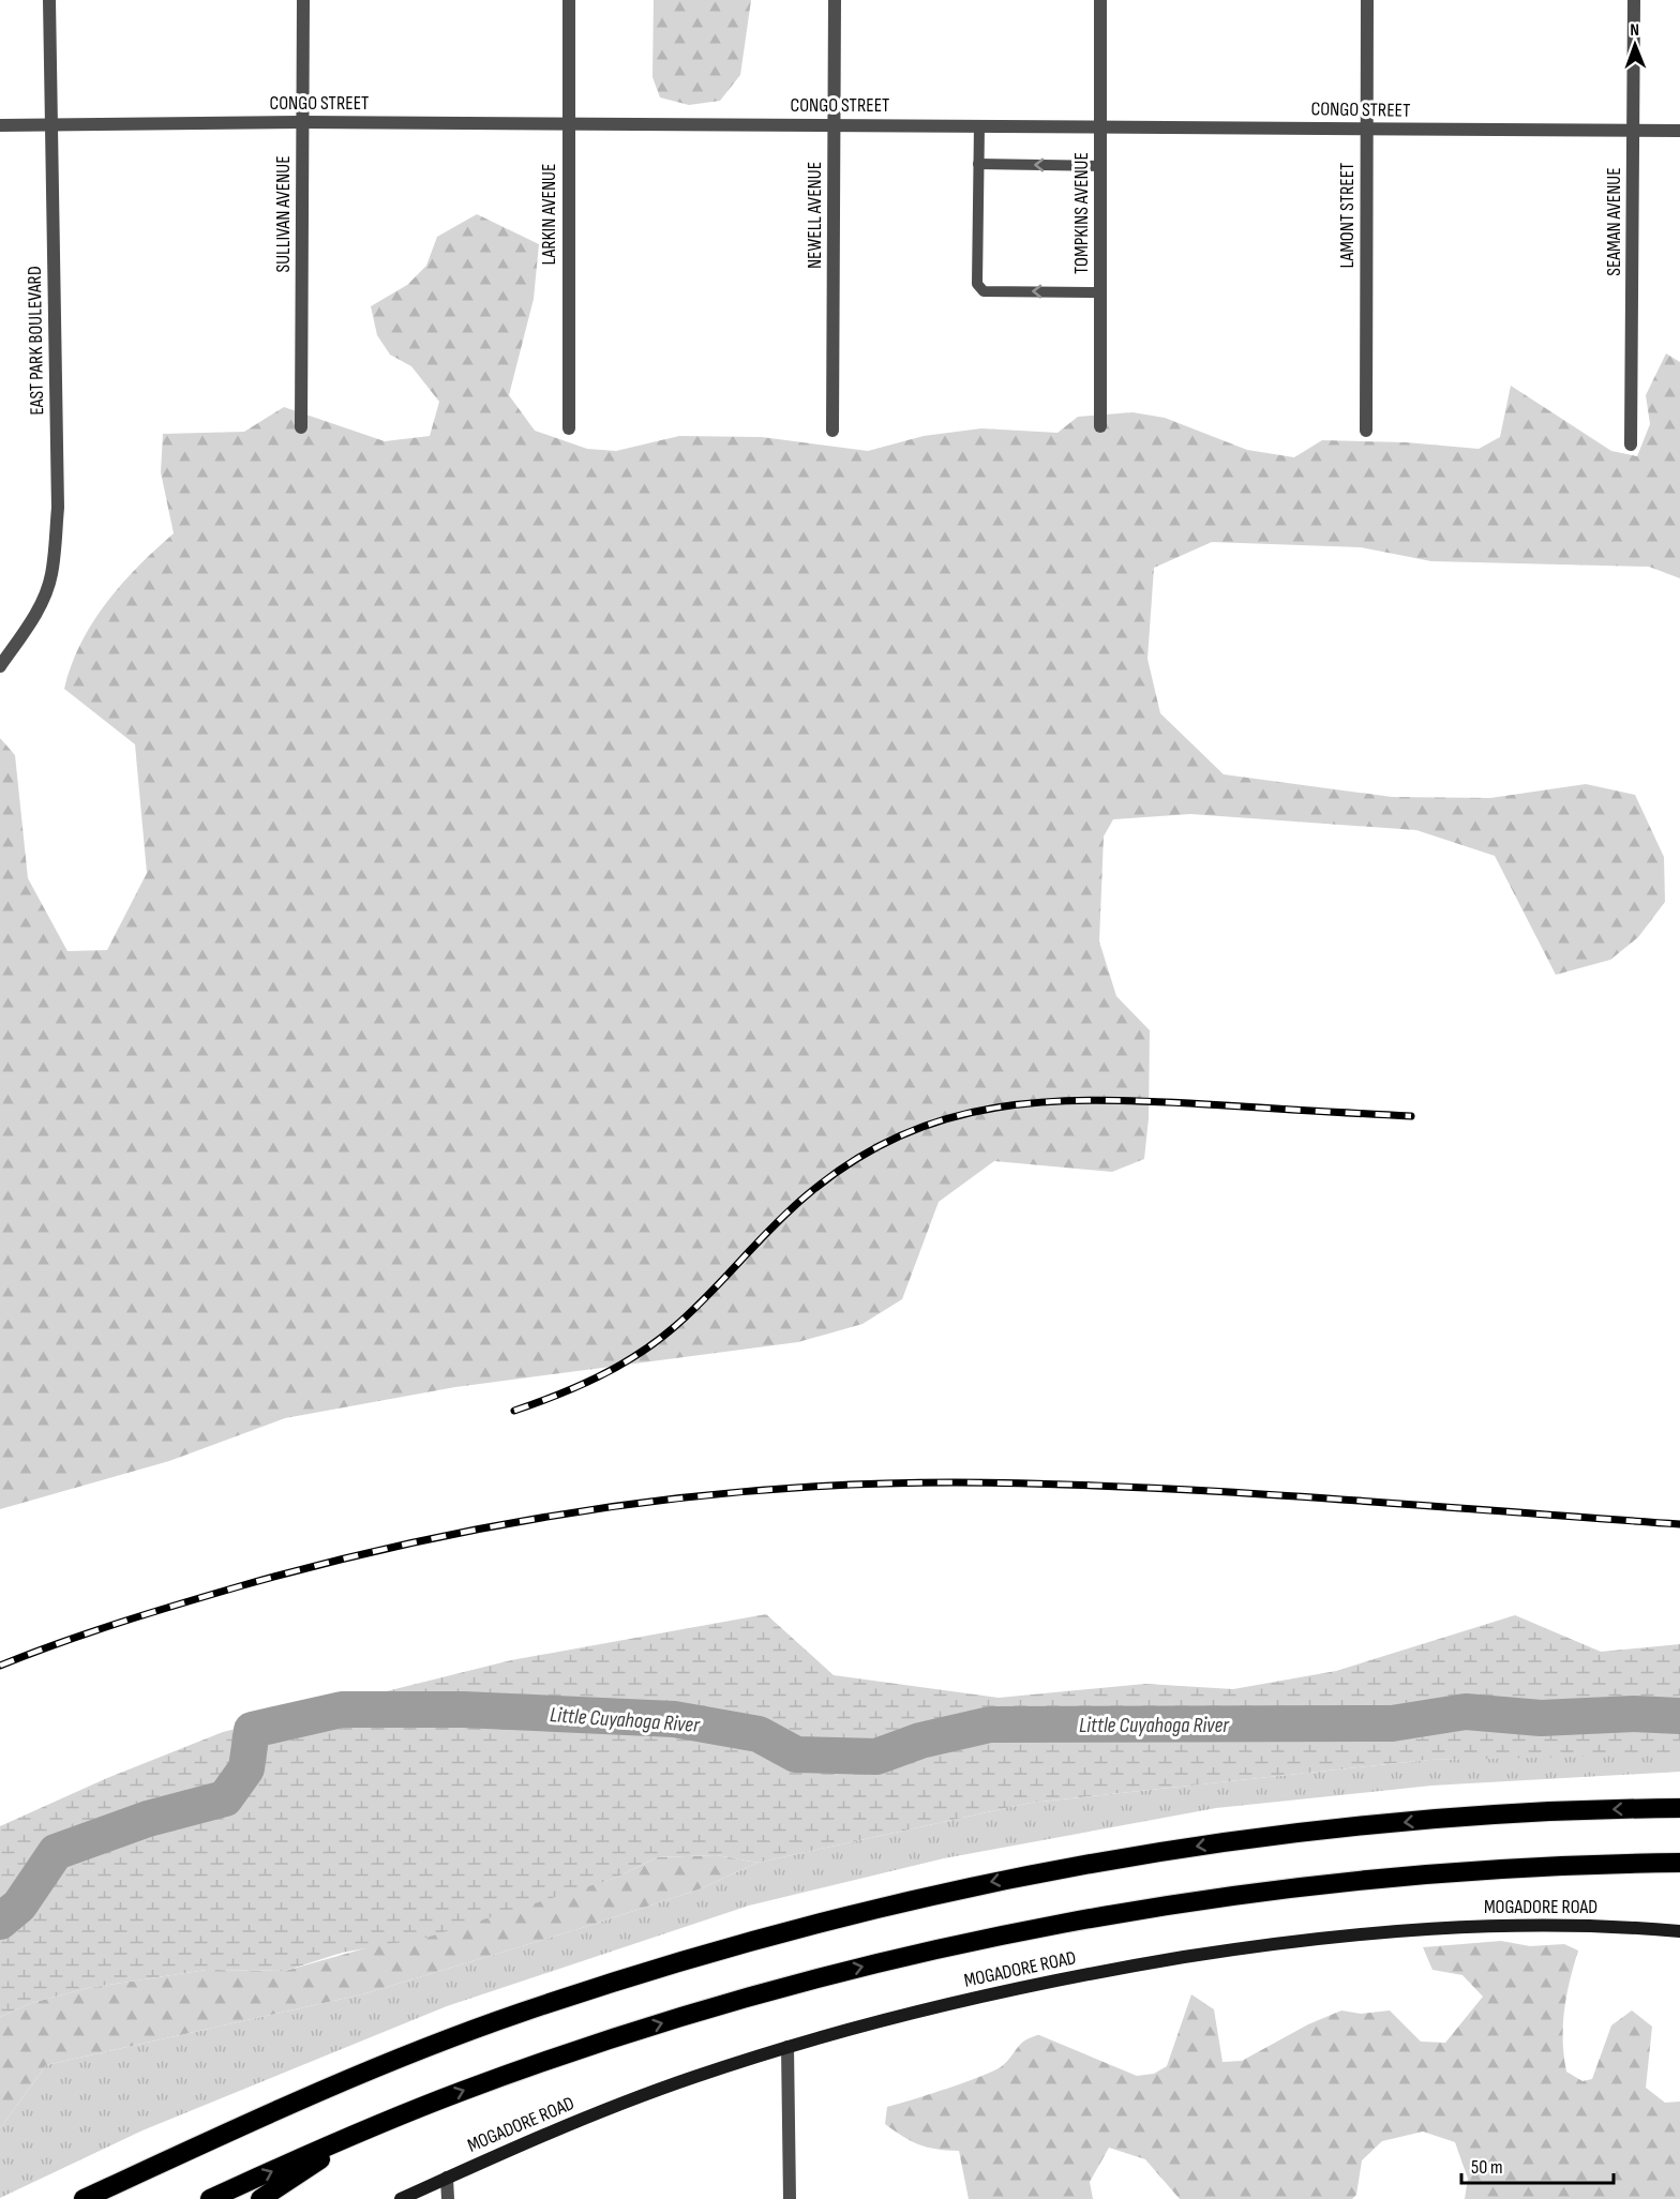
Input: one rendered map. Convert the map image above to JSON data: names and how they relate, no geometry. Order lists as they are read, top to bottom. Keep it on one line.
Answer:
{"streets":{"street":["CONGO STREET","TOMPKINS AVENUE","SULLIVAN AVENUE","LARKIN AVENUE","NEWELL AVENUE","LAMONT STREET","SEAMAN AVENUE","EAST PARK BOULEVARD","MOGADORE ROAD"]},"crossings":[["CONGO STREET","TOMPKINS AVENUE"],["CONGO STREET","SULLIVAN AVENUE"],["CONGO STREET","LARKIN AVENUE"],["CONGO STREET","NEWELL AVENUE"],["CONGO STREET","LAMONT STREET"],["CONGO STREET","SEAMAN AVENUE"],["CONGO STREET","EAST PARK BOULEVARD"]],"water":["Little Cuyahoga River"],"scale_bar":"50 m","north":"top"}
